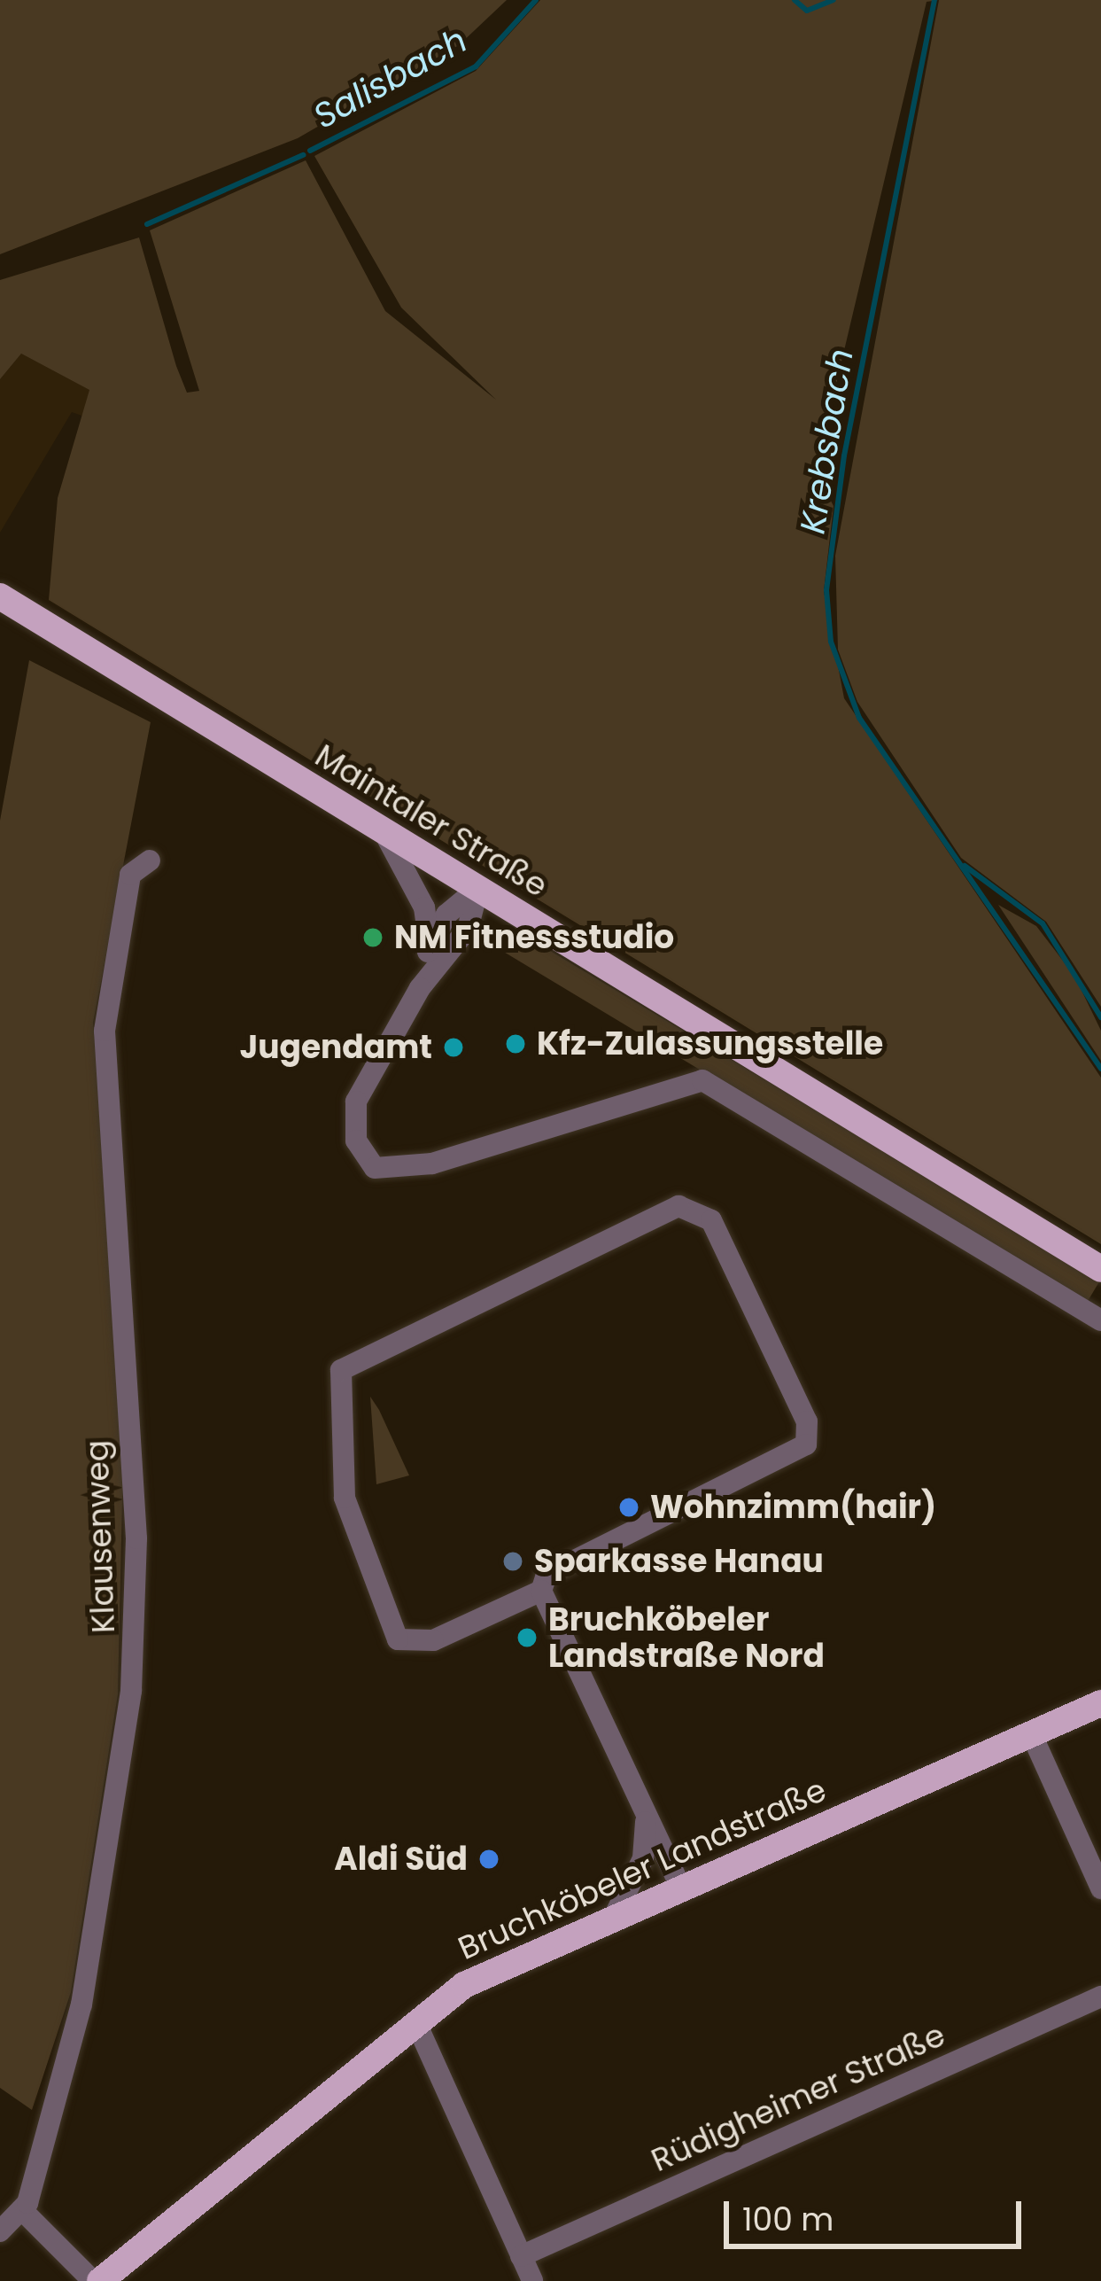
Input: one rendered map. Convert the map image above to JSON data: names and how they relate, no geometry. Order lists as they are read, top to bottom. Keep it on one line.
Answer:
{"streets":{"main road":["Maintaler Straße","Bruchköbeler Landstraße"],"street":["Klausenweg","Rüdigheimer Straße"]},"water":["Salisbach","Krebsbach"],"places":["NM Fitnessstudio","Kfz-Zulassungsstelle","Jugendamt","Wohnzimm(hair)","Sparkasse Hanau","Bruchköbeler Landstraße Nord","Aldi Süd"],"scale_bar":"100 m"}
